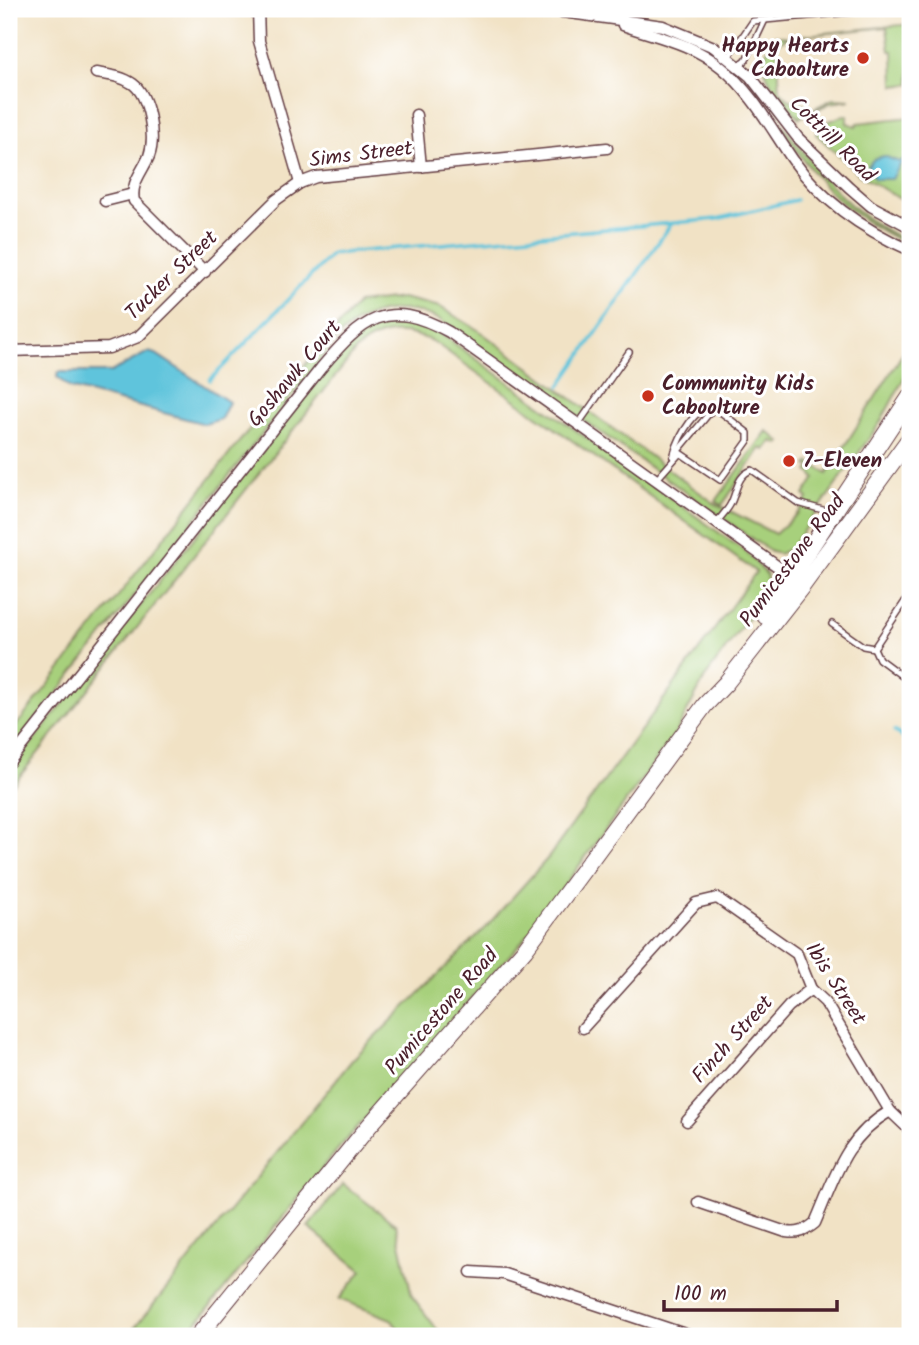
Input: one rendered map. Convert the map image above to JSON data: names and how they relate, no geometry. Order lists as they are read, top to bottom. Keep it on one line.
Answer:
{"streets":{"main road":["Pumicestone Road"],"street":["Cottrill Road","Sims Street","Tucker Street","Goshawk Court","Ibis Street","Finch Street"]},"crossings":[["Sims Street","Tucker Street"],["Goshawk Court","Pumicestone Road"],["Ibis Street","Finch Street"]],"places":["Happy Hearts Caboolture","Community Kids Caboolture","7-Eleven"],"scale_bar":"100 m"}
